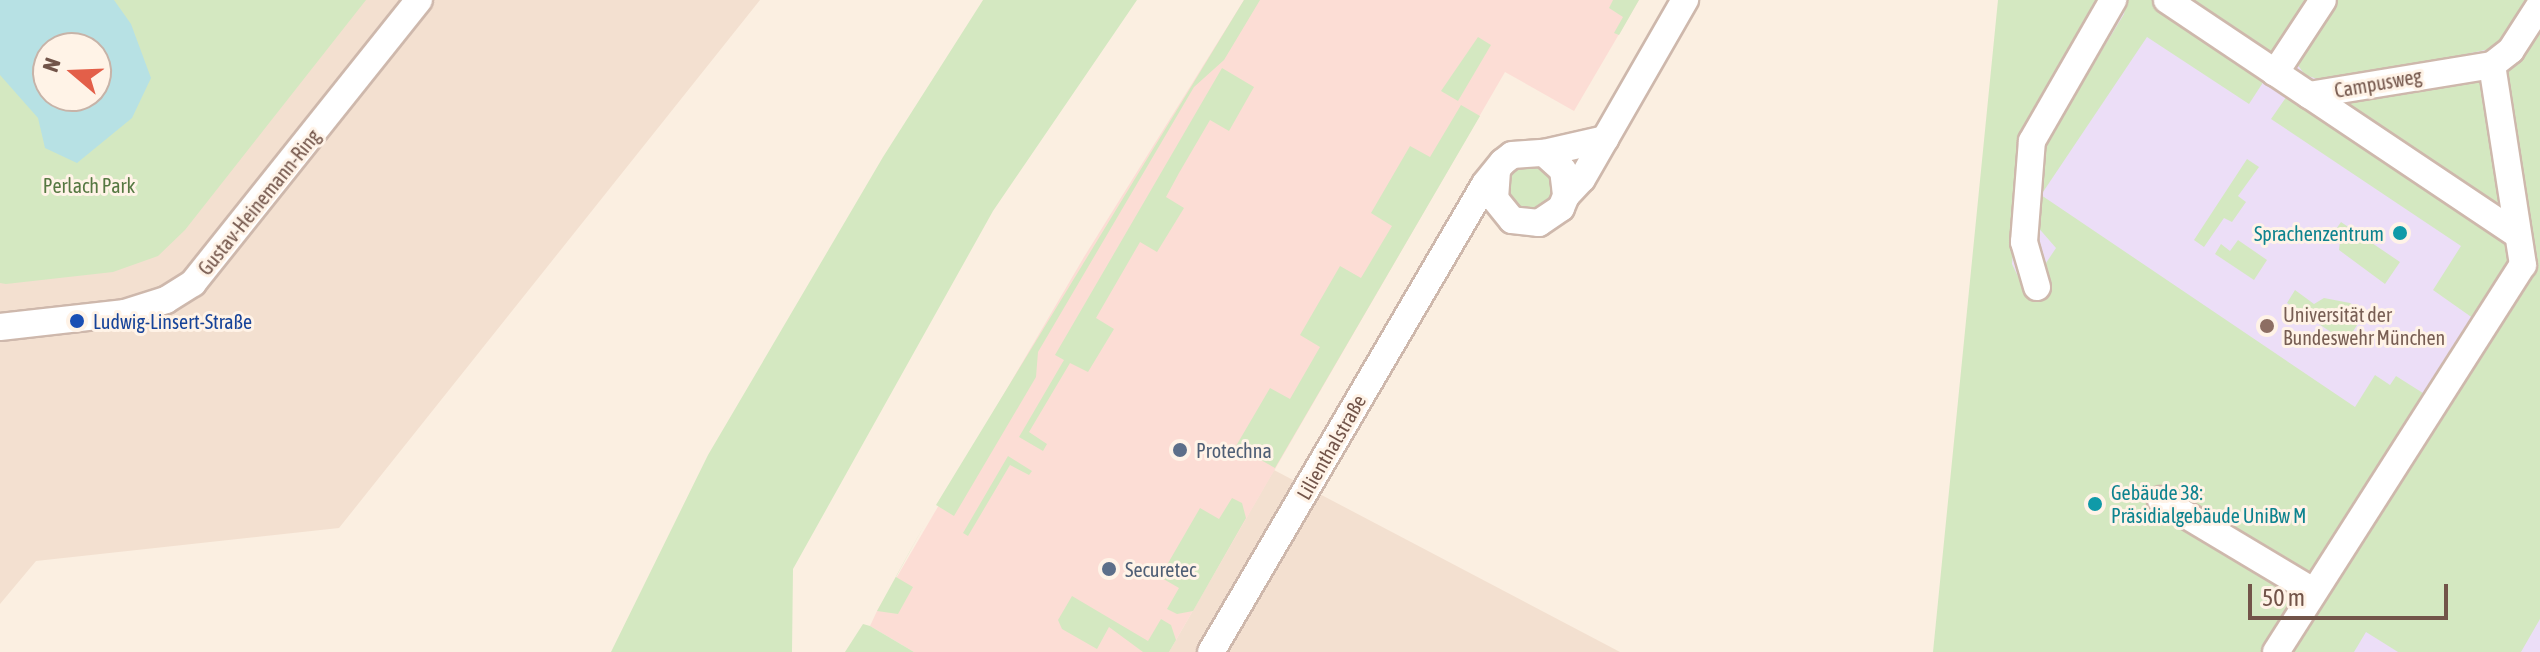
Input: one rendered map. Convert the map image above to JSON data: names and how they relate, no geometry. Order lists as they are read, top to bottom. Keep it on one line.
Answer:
{"streets":{"street":["Campusweg","Gustav-Heinemann-Ring","Lilienthalstraße"]},"parks":["Perlach Park"],"places":["Sprachenzentrum","Ludwig-Linsert-Straße","Universität der Bundeswehr München","Protechna","Gebäude 38: Präsidialgebäude UniBw M","Securetec"],"scale_bar":"50 m","north":"left"}
